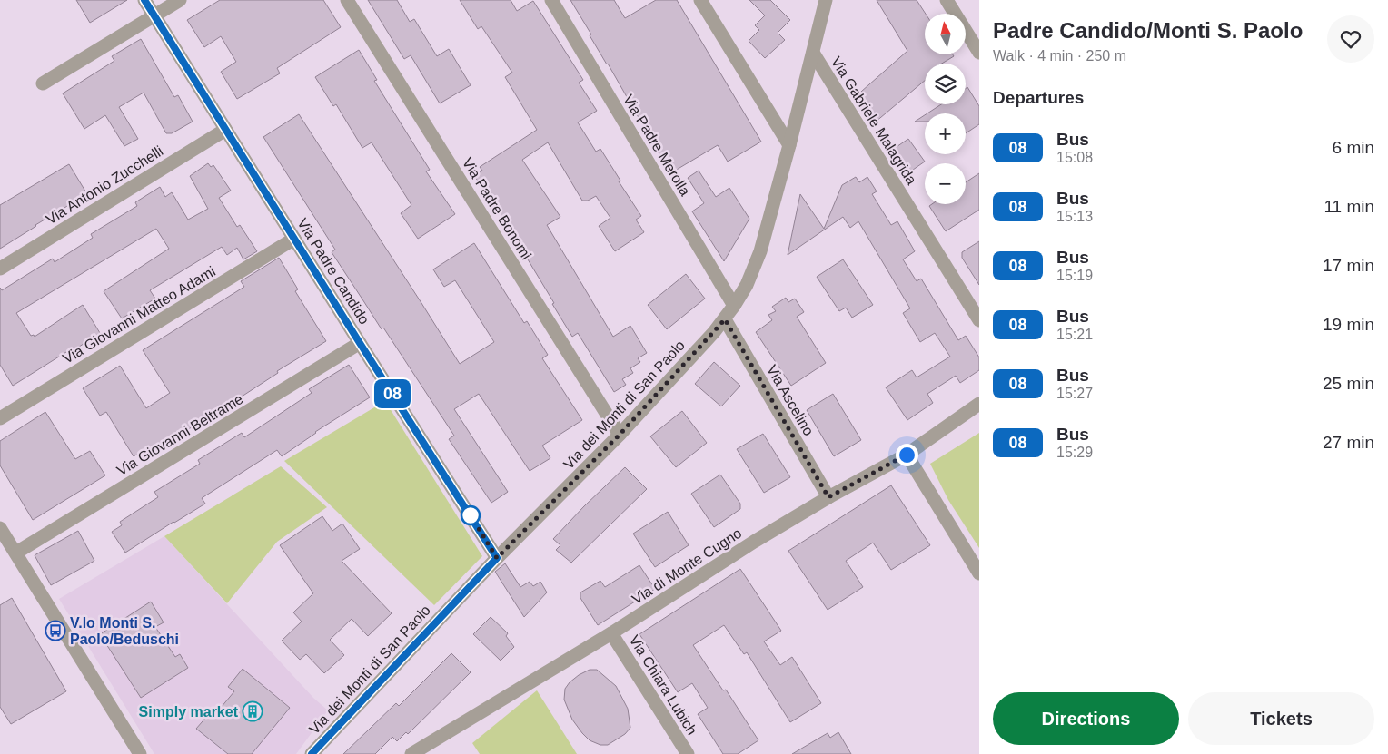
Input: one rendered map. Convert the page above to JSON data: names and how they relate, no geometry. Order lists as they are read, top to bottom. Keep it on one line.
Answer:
{"streets":{"street":["Via Gabriele Malagrida","Via Padre Merolla","Via Antonio Zucchelli","Via Padre Bonomi","Via Padre Candido","Via Giovanni Matteo Adami","Via Ascelino","Via dei Monti di San Paolo","Via Giovanni Beltrame","Via di Monte Cugno","Via Chiara Lubich"]},"crossings":[["Via Gabriele Malagrida","Via dei Monti di San Paolo"],["Via Padre Merolla","Via dei Monti di San Paolo"],["Via Antonio Zucchelli","Via Padre Candido"],["Via Padre Bonomi","Via dei Monti di San Paolo"],["Via Padre Candido","Via Giovanni Matteo Adami"],["Via Padre Candido","Via dei Monti di San Paolo"],["Via Padre Candido","Via Giovanni Beltrame"],["Via Ascelino","Via dei Monti di San Paolo"],["Via Ascelino","Via di Monte Cugno"],["Via di Monte Cugno","Via Chiara Lubich"]],"places":{"bus stop":["V.lo Monti S. Paolo/Beduschi"],"building":["Simply market"]},"lines":["bus line 08"],"north":"top","page":{"on_map":"08","heading":[["Padre Candido/Monti S. Paolo","Walk · 4 min · 250 m"],"Departures"],"map_buttons":["+","−"],"list":[{"mark":"08","name":"Bus","note":"15:08","value":"6 min"},{"mark":"08","name":"Bus","note":"15:13","value":"11 min"},{"mark":"08","name":"Bus","note":"15:19","value":"17 min"},{"mark":"08","name":"Bus","note":"15:21","value":"19 min"},{"mark":"08","name":"Bus","note":"15:27","value":"25 min"},{"mark":"08","name":"Bus","note":"15:29","value":"27 min"}],"buttons":["Directions","Tickets"]}}
